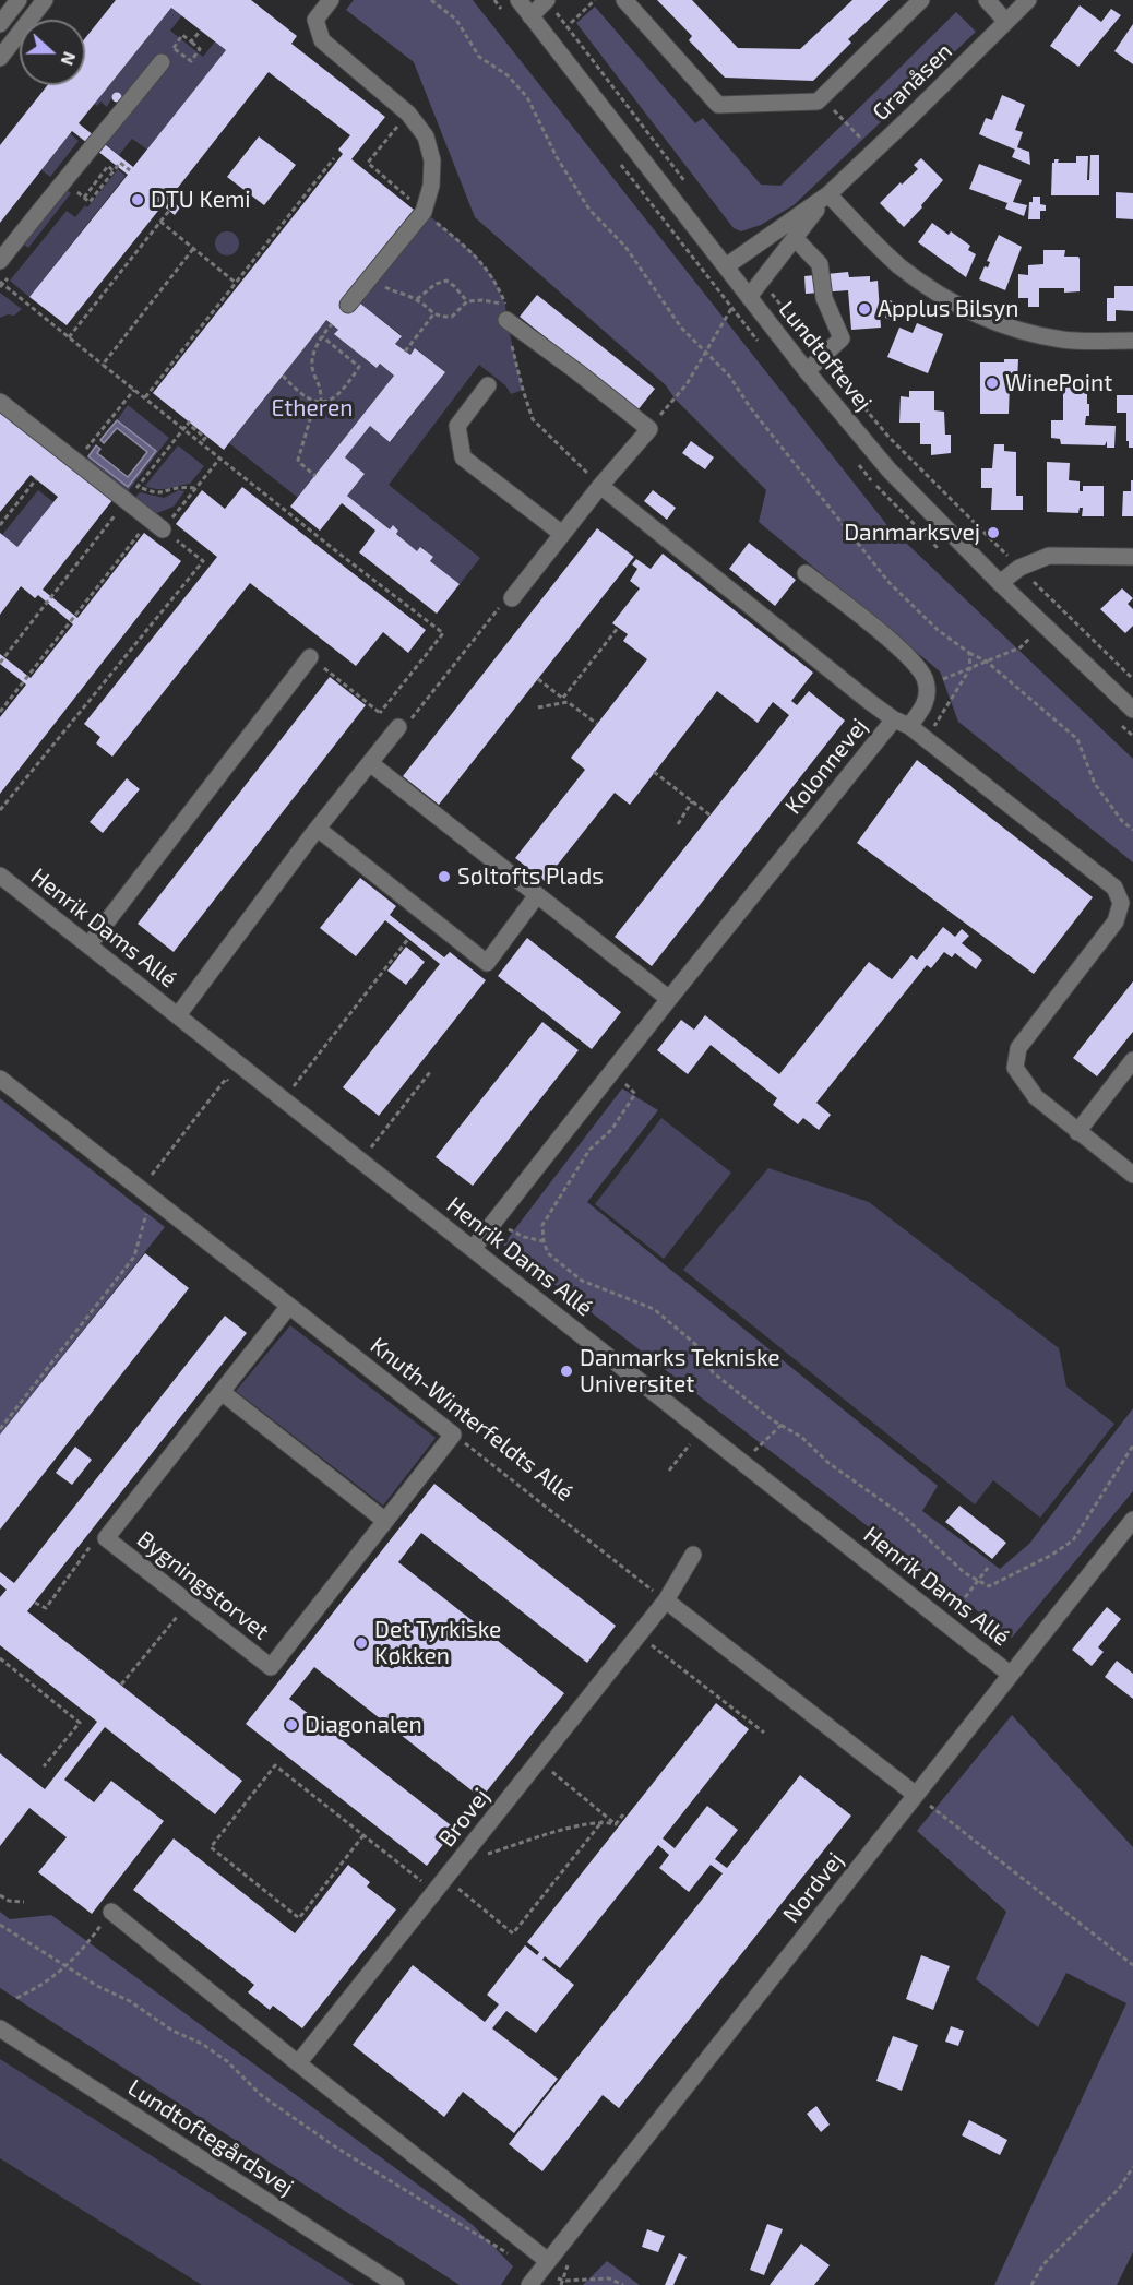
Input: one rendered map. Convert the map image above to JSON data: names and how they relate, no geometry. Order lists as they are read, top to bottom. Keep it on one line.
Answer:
{"streets":{"street":["Granåsen","Lundtoftevej","Kolonnevej","Henrik Dams Allé","Knuth-Winterfeldts Allé","Bygningstorvet","Brovej","Nordvej","Lundtoftegårdsvej"]},"crossings":[["Granåsen","Lundtoftevej"],["Kolonnevej","Henrik Dams Allé"],["Henrik Dams Allé","Nordvej"],["Knuth-Winterfeldts Allé","Bygningstorvet"],["Knuth-Winterfeldts Allé","Brovej"]],"parks":["Etheren"],"places":["DTU Kemi","Applus Bilsyn","WinePoint","Danmarksvej","Søltofts Plads","Danmarks Tekniske Universitet","Det Tyrkiske Køkken","Diagonalen"],"north":"right"}
